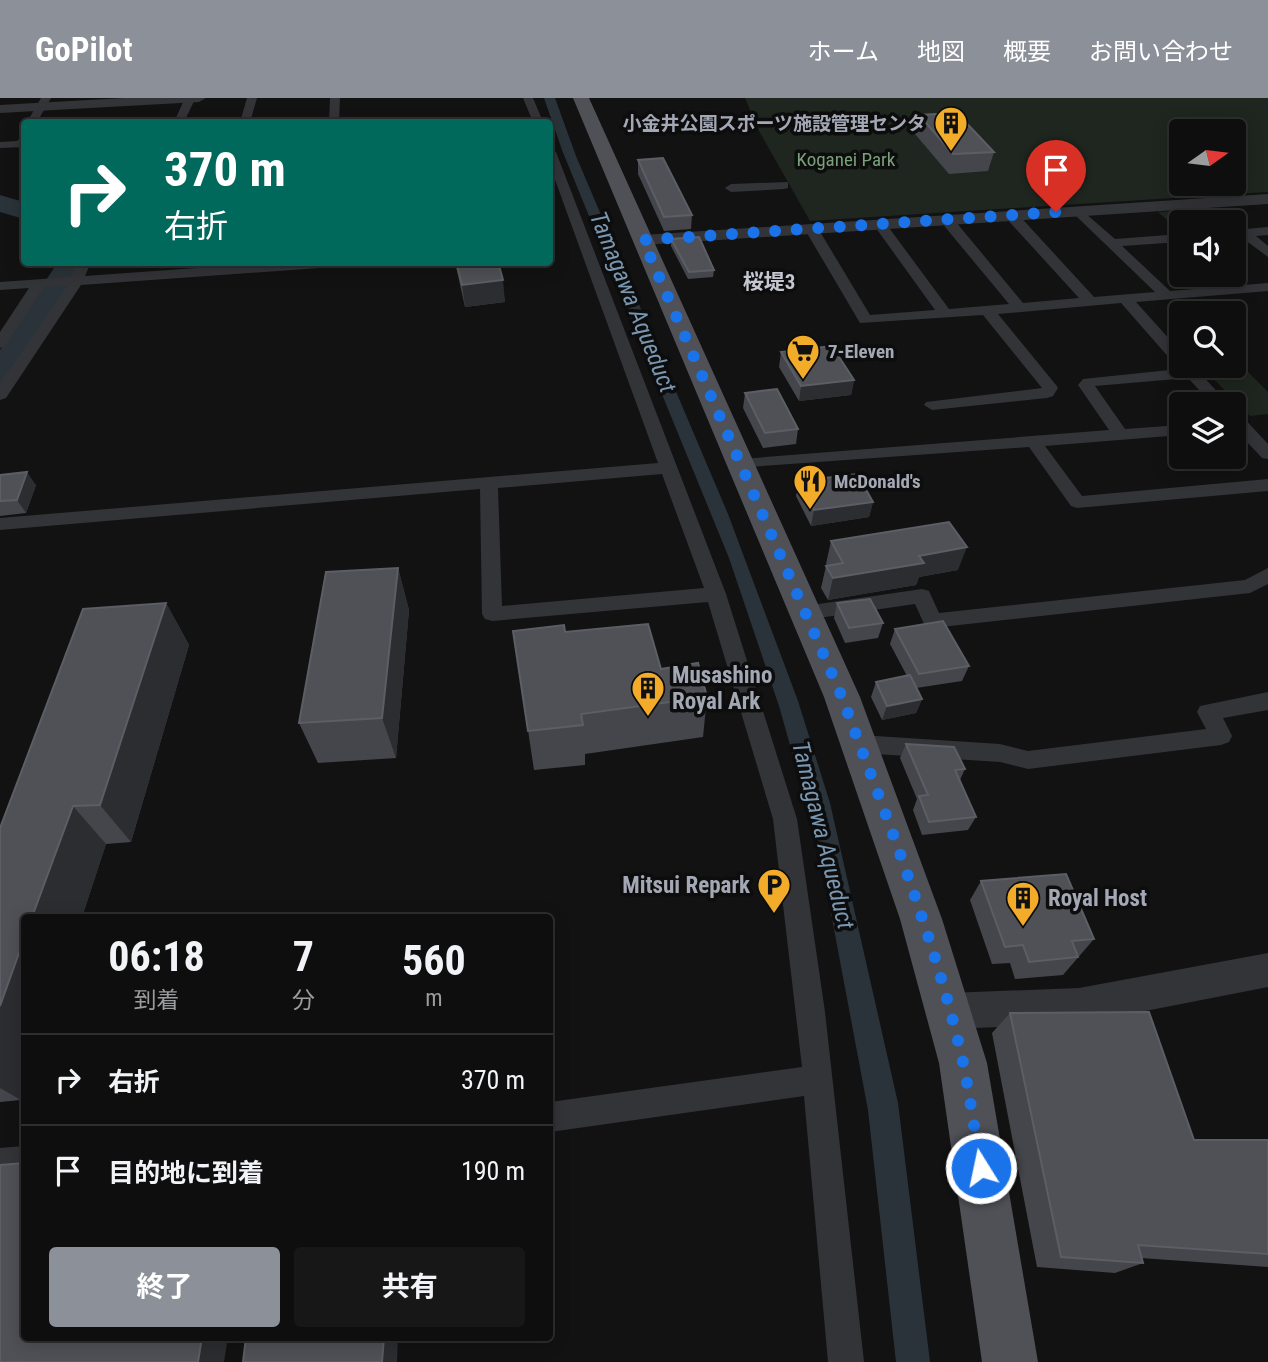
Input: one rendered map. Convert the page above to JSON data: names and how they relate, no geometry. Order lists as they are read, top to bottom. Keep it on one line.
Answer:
{"districts":["桜堤3"],"water":["Tamagawa Aqueduct"],"parks":["Koganei Park"],"places":{"building":["小金井公園スポーツ施設管理センタ","Musashino Royal Ark","Royal Host"],"supermarket":["7-Eleven"],"restaurant":["McDonald's"],"parking":["Mitsui Repark"]},"north":"right","page":{"header":"GoPilot","nav":["ホーム","地図","概要","お問い合わせ"],"turn":["370 m","右折"],"eta":["06:18","到着","7","分","560","m"],"list":[{"name":"右折","value":"370 m"},{"name":"目的地に到着","value":"190 m"}],"buttons":["終了","共有"]}}
